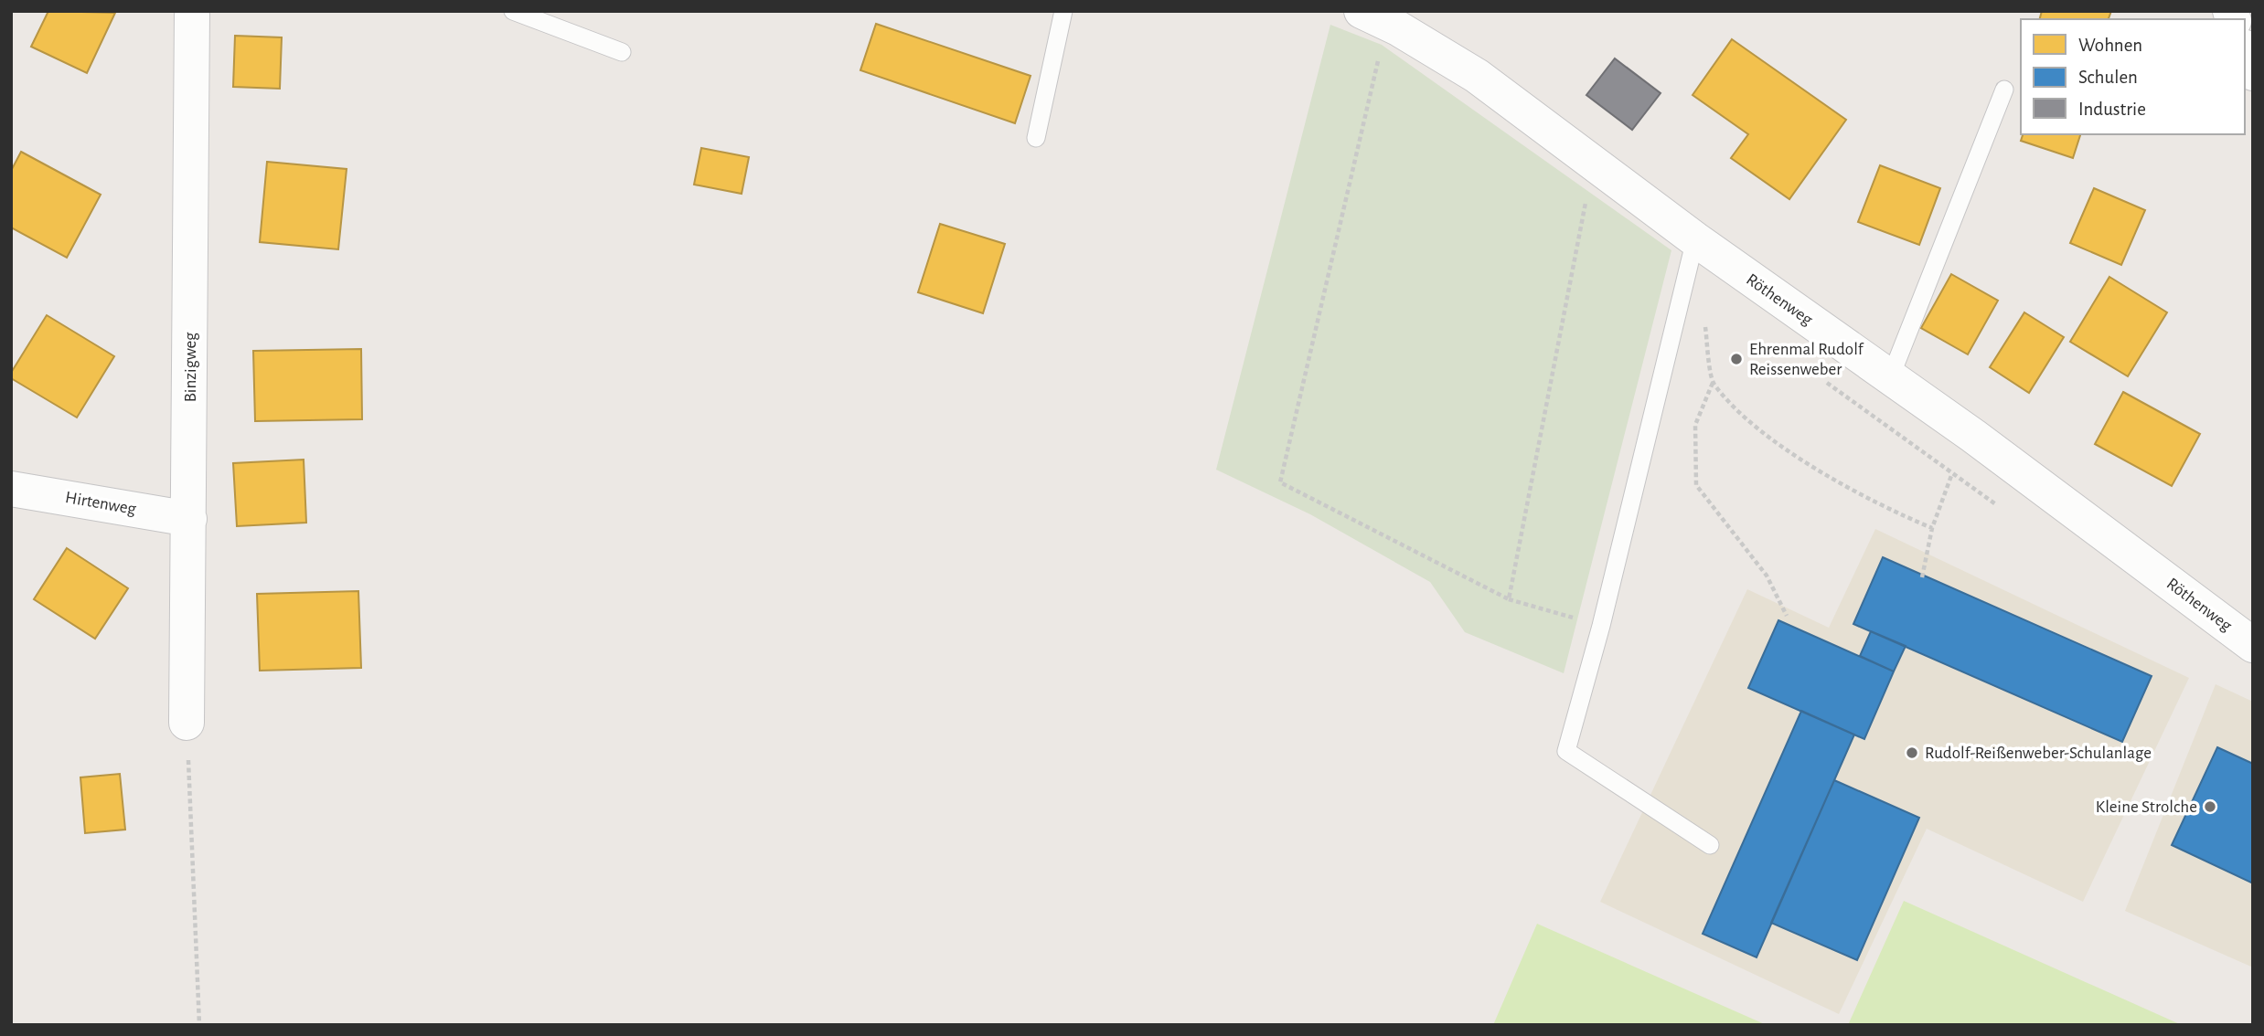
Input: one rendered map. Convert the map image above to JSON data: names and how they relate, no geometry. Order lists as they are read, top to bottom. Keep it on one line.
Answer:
{"streets":{"street":["Röthenweg","Binzigweg","Hirtenweg"]},"crossings":[["Binzigweg","Hirtenweg"]],"places":["Ehrenmal Rudolf Reissenweber","Rudolf-Reißenweber-Schulanlage","Kleine Strolche"],"legend":["Wohnen","Schulen","Industrie"]}
